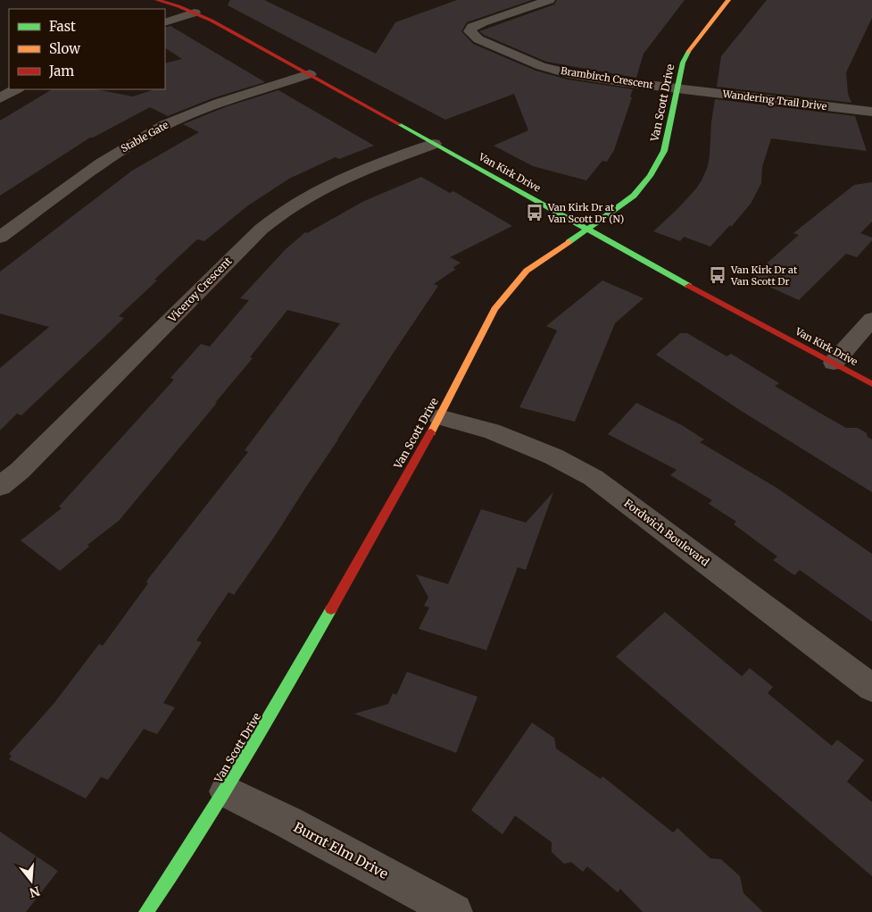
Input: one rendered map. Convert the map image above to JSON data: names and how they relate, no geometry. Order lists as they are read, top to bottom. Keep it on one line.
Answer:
{"streets":{"street":["Brambirch Crescent","Wandering Trail Drive","Van Scott Drive","Stable Gate","Van Kirk Drive","Viceroy Crescent","Fordwich Boulevard","Burnt Elm Drive"]},"crossings":[["Brambirch Crescent","Wandering Trail Drive"],["Brambirch Crescent","Van Scott Drive"],["Wandering Trail Drive","Van Scott Drive"],["Van Scott Drive","Van Kirk Drive"],["Van Scott Drive","Fordwich Boulevard"],["Van Scott Drive","Burnt Elm Drive"],["Stable Gate","Van Kirk Drive"],["Van Kirk Drive","Viceroy Crescent"]],"places":{"bus stop":["Van Kirk Dr at Van Scott Dr (N)","Van Kirk Dr at Van Scott Dr"]},"legend":["Fast","Slow","Jam"],"north":"bottom"}
